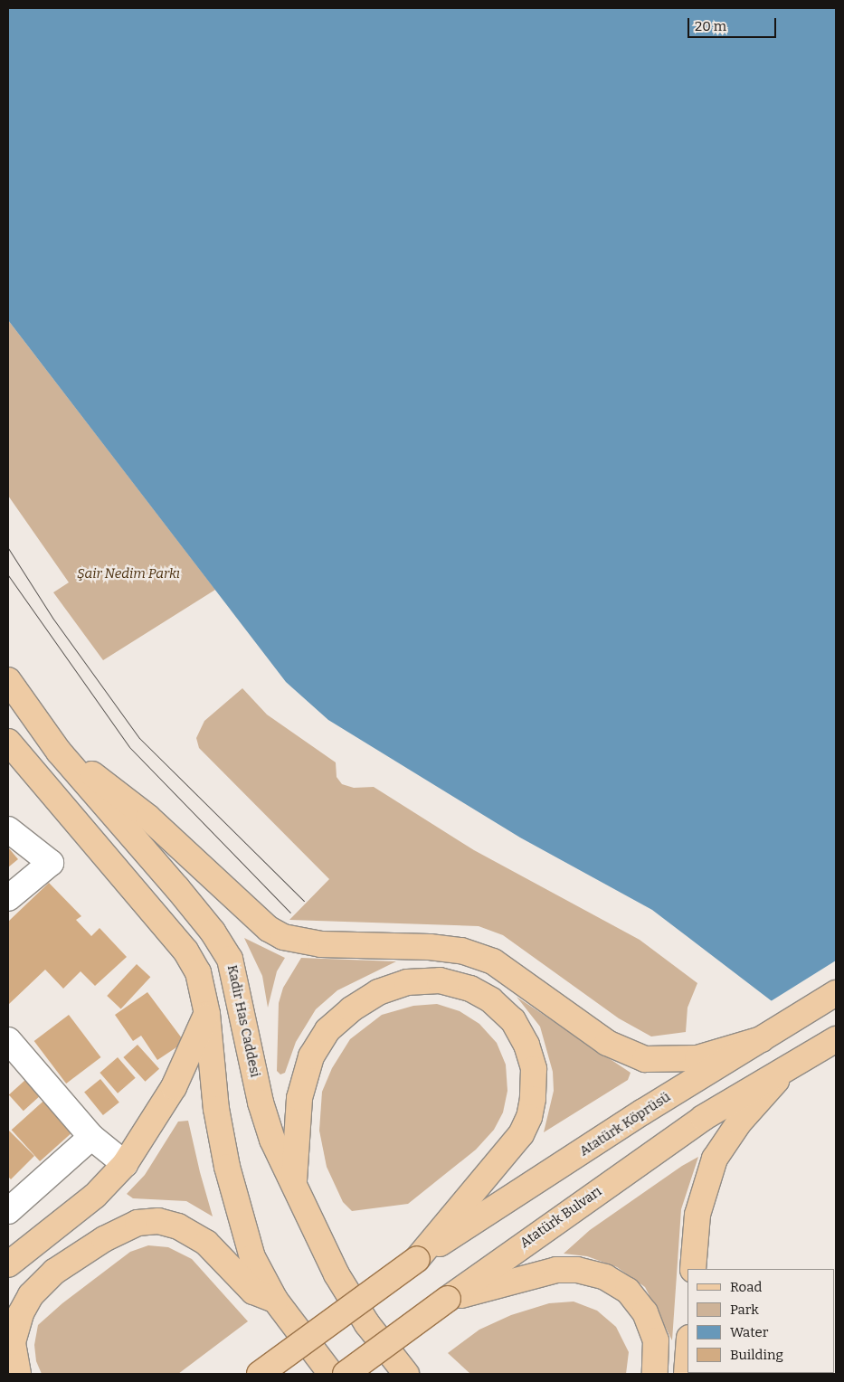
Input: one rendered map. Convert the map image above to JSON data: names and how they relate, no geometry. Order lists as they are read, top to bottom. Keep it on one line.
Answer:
{"streets":{"main road":["Kadir Has Caddesi","Atatürk Köprüsü","Atatürk Bulvarı"]},"parks":["Şair Nedim Parkı"],"legend":["Road","Park","Water","Building"],"scale_bar":"20 m"}
